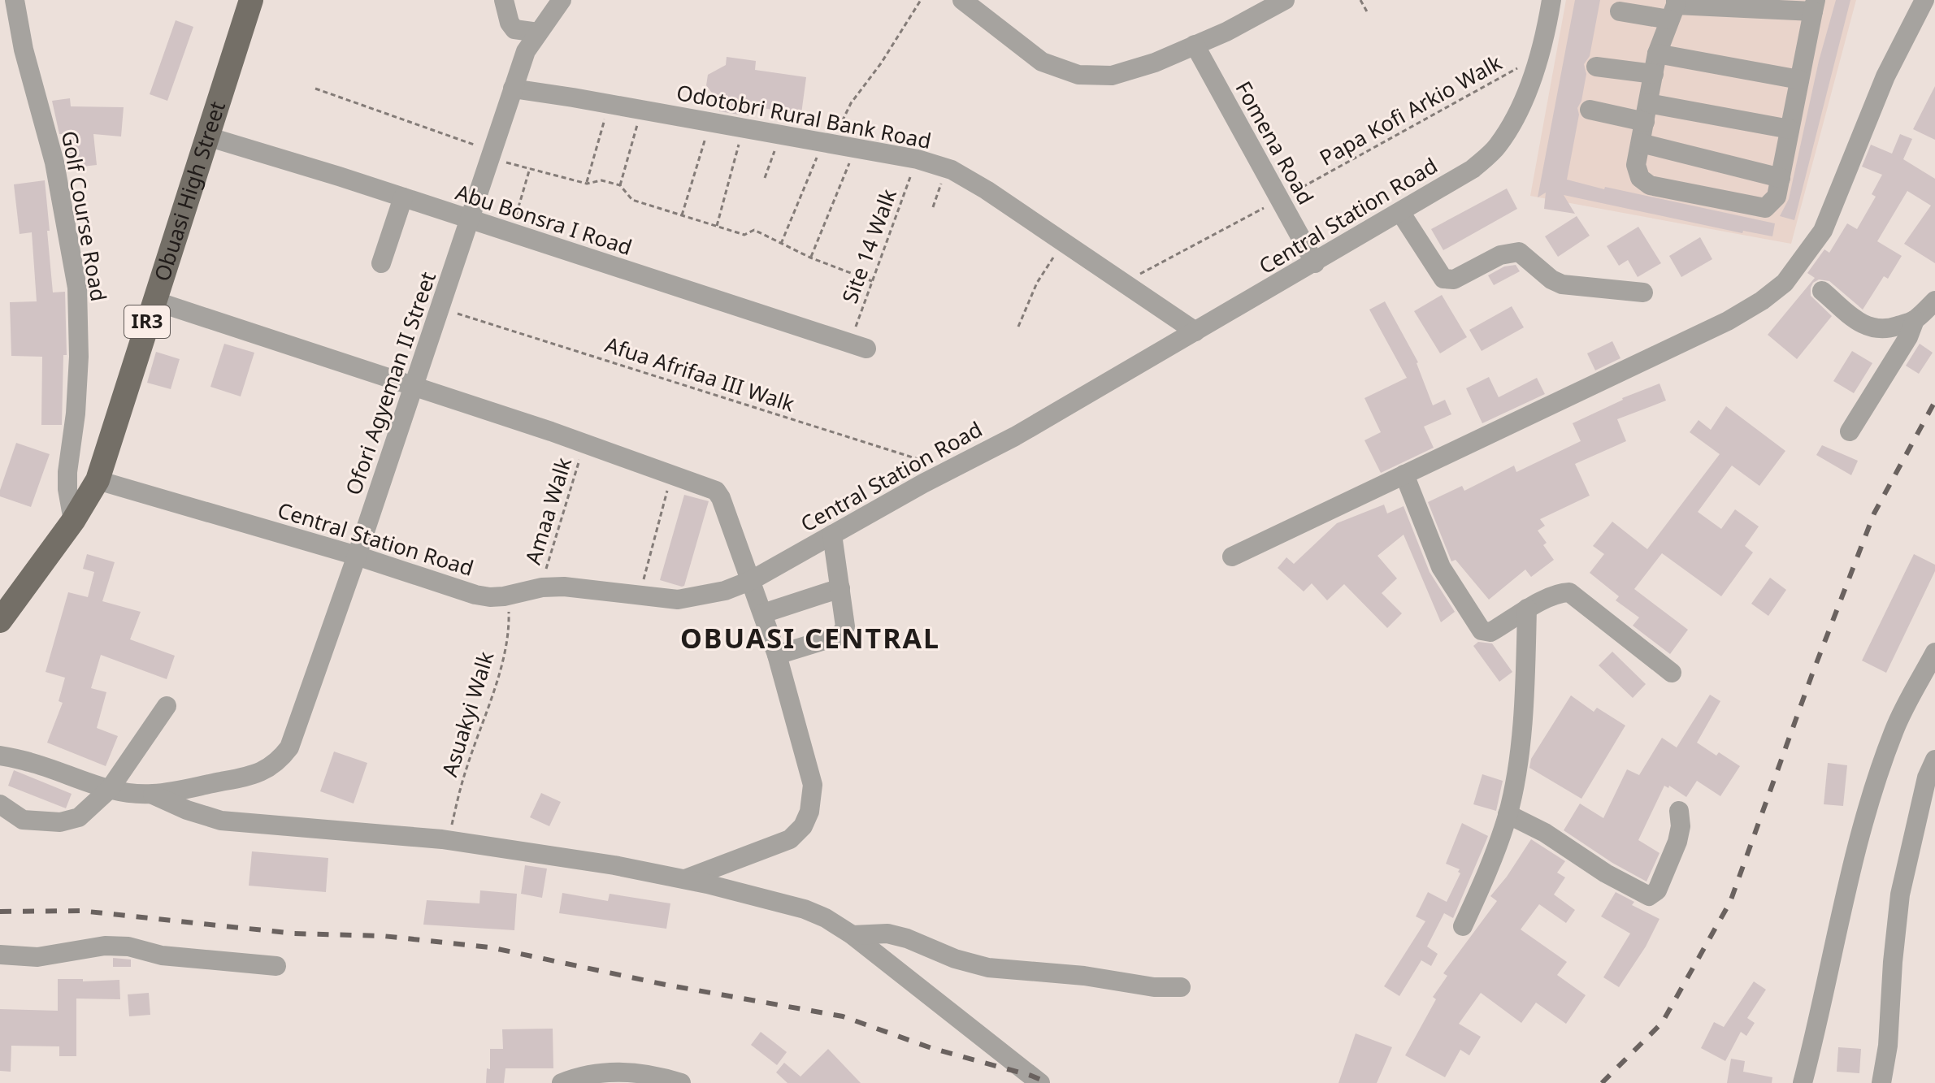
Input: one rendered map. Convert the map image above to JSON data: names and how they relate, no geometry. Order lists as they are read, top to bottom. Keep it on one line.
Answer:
{"streets":{"main road":["Obuasi High Street","IR3"],"street":["Odotobri Rural Bank Road","Fomena Road","Golf Course Road","Central Station Road","Abu Bonsra I Road","Ofori Agyeman II Street"],"path":["Papa Kofi Arkio Walk","Site 14 Walk","Afua Afrifaa III Walk","Amaa Walk","Asuakyi Walk"]},"crossings":[["Papa Kofi Arkio Walk","Odotobri Rural Bank Road"],["Papa Kofi Arkio Walk","Fomena Road"],["Papa Kofi Arkio Walk","Central Station Road"],["Odotobri Rural Bank Road","Central Station Road"],["Odotobri Rural Bank Road","Site 14 Walk"],["Odotobri Rural Bank Road","Ofori Agyeman II Street"],["Fomena Road","Central Station Road"],["Obuasi High Street","Golf Course Road"],["Obuasi High Street","Central Station Road"],["Obuasi High Street","Abu Bonsra I Road"],["Central Station Road","Afua Afrifaa III Walk"],["Central Station Road","Ofori Agyeman II Street"],["Central Station Road","Amaa Walk"],["Central Station Road","Asuakyi Walk"],["Abu Bonsra I Road","Site 14 Walk"],["Abu Bonsra I Road","Ofori Agyeman II Street"],["Afua Afrifaa III Walk","Ofori Agyeman II Street"]],"districts":["OBUASI CENTRAL"]}
